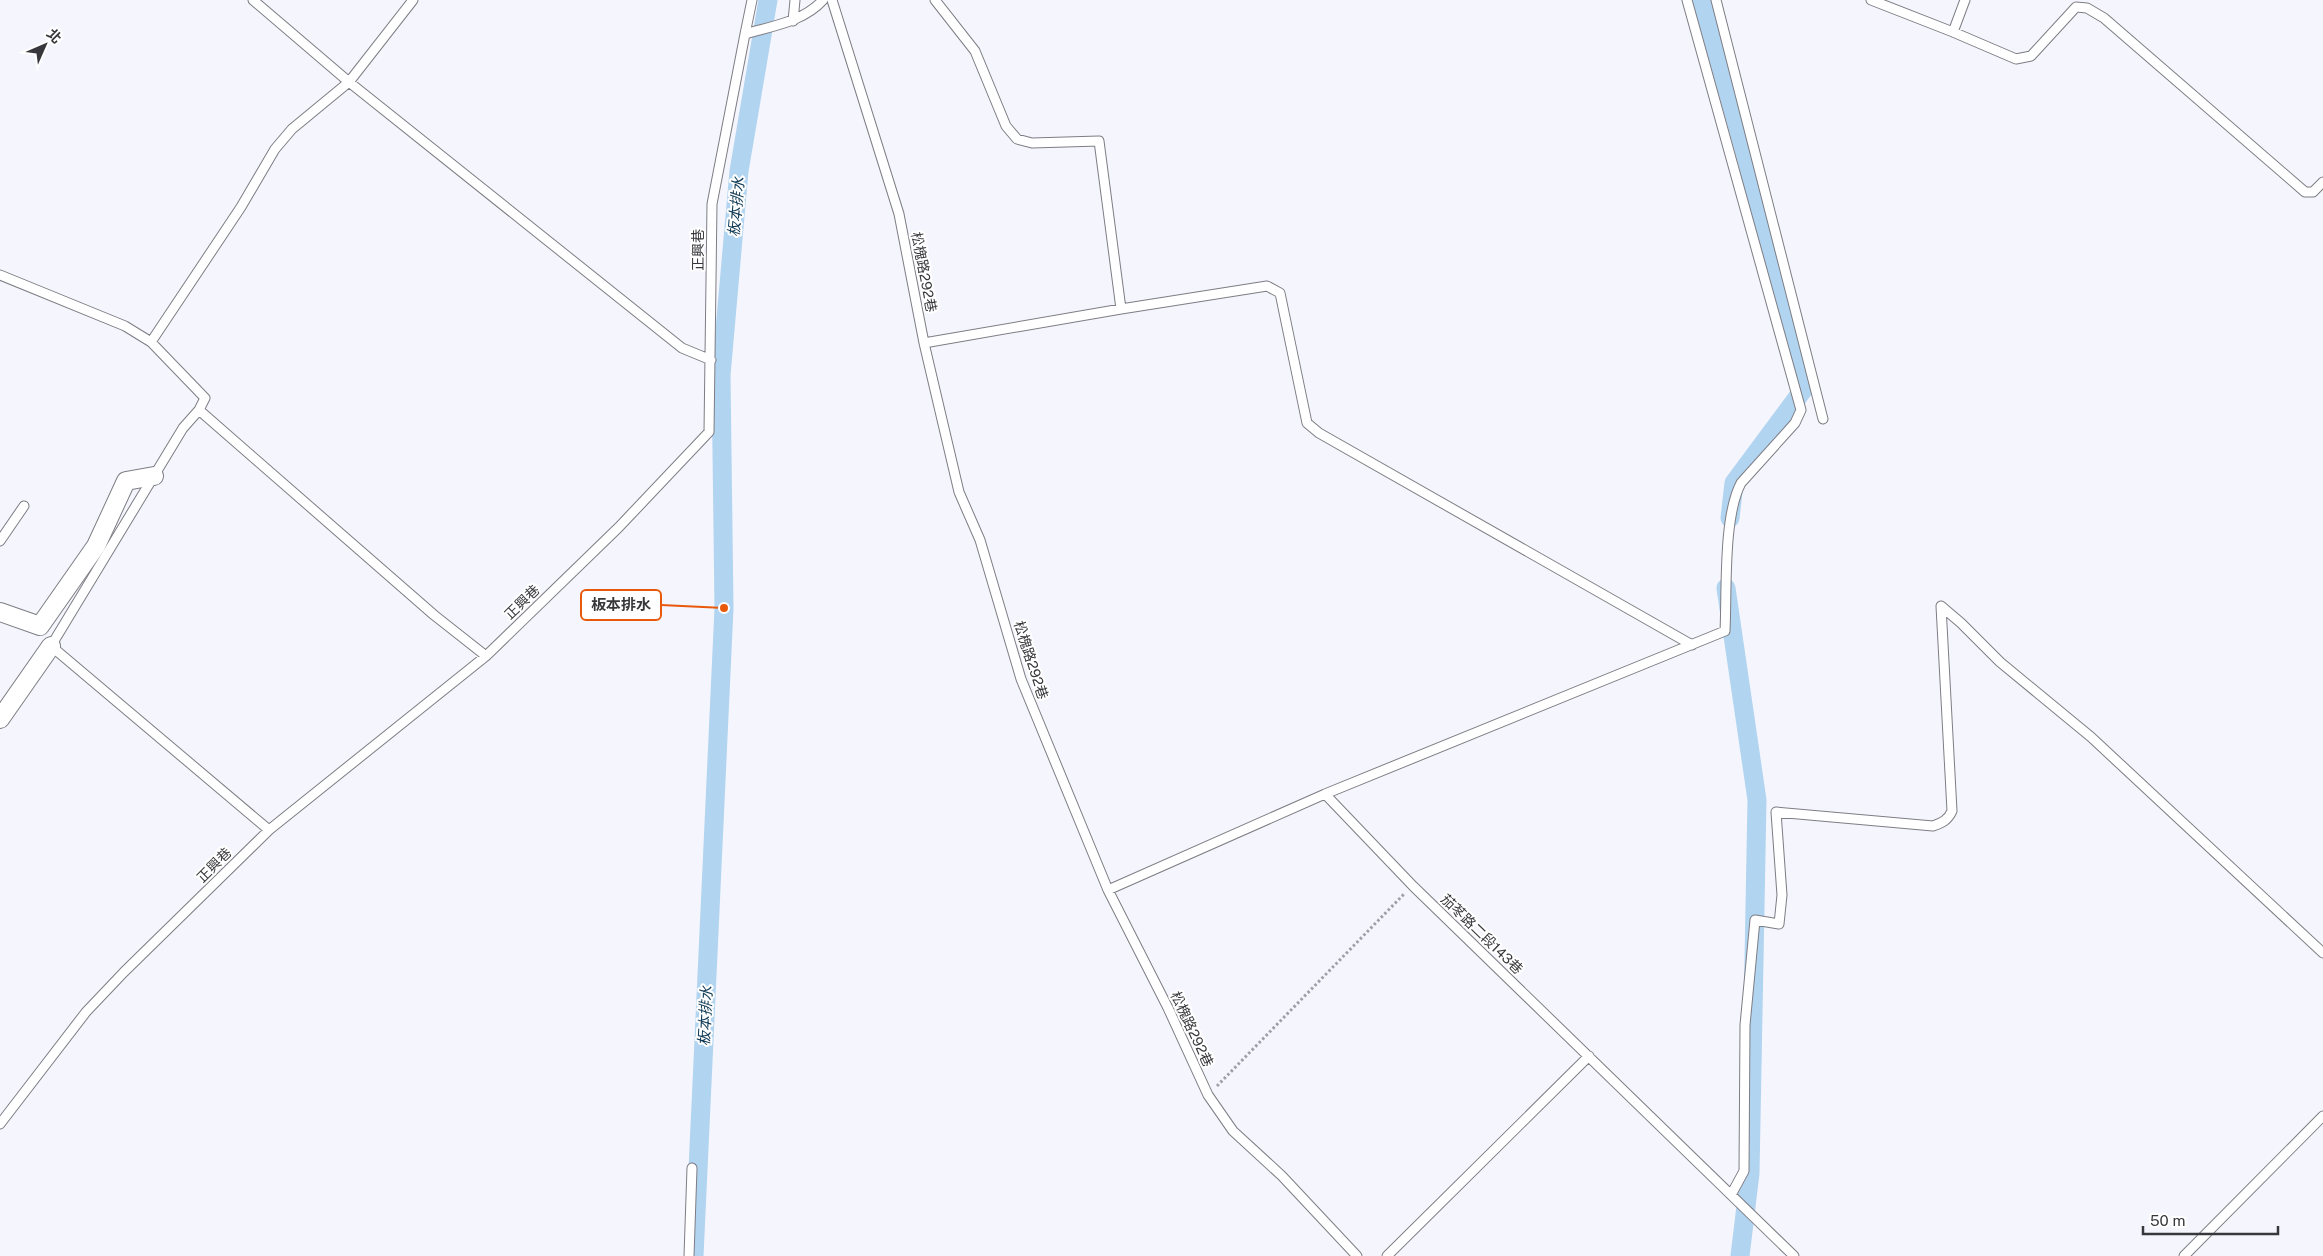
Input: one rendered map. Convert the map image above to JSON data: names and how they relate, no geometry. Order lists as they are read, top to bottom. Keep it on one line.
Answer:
{"streets":{"lane":["正興巷","松槐路292巷","茄苳路二段143巷"]},"water":["板本排水"],"places":["板本排水"],"scale_bar":"50 m","north":"top right"}
